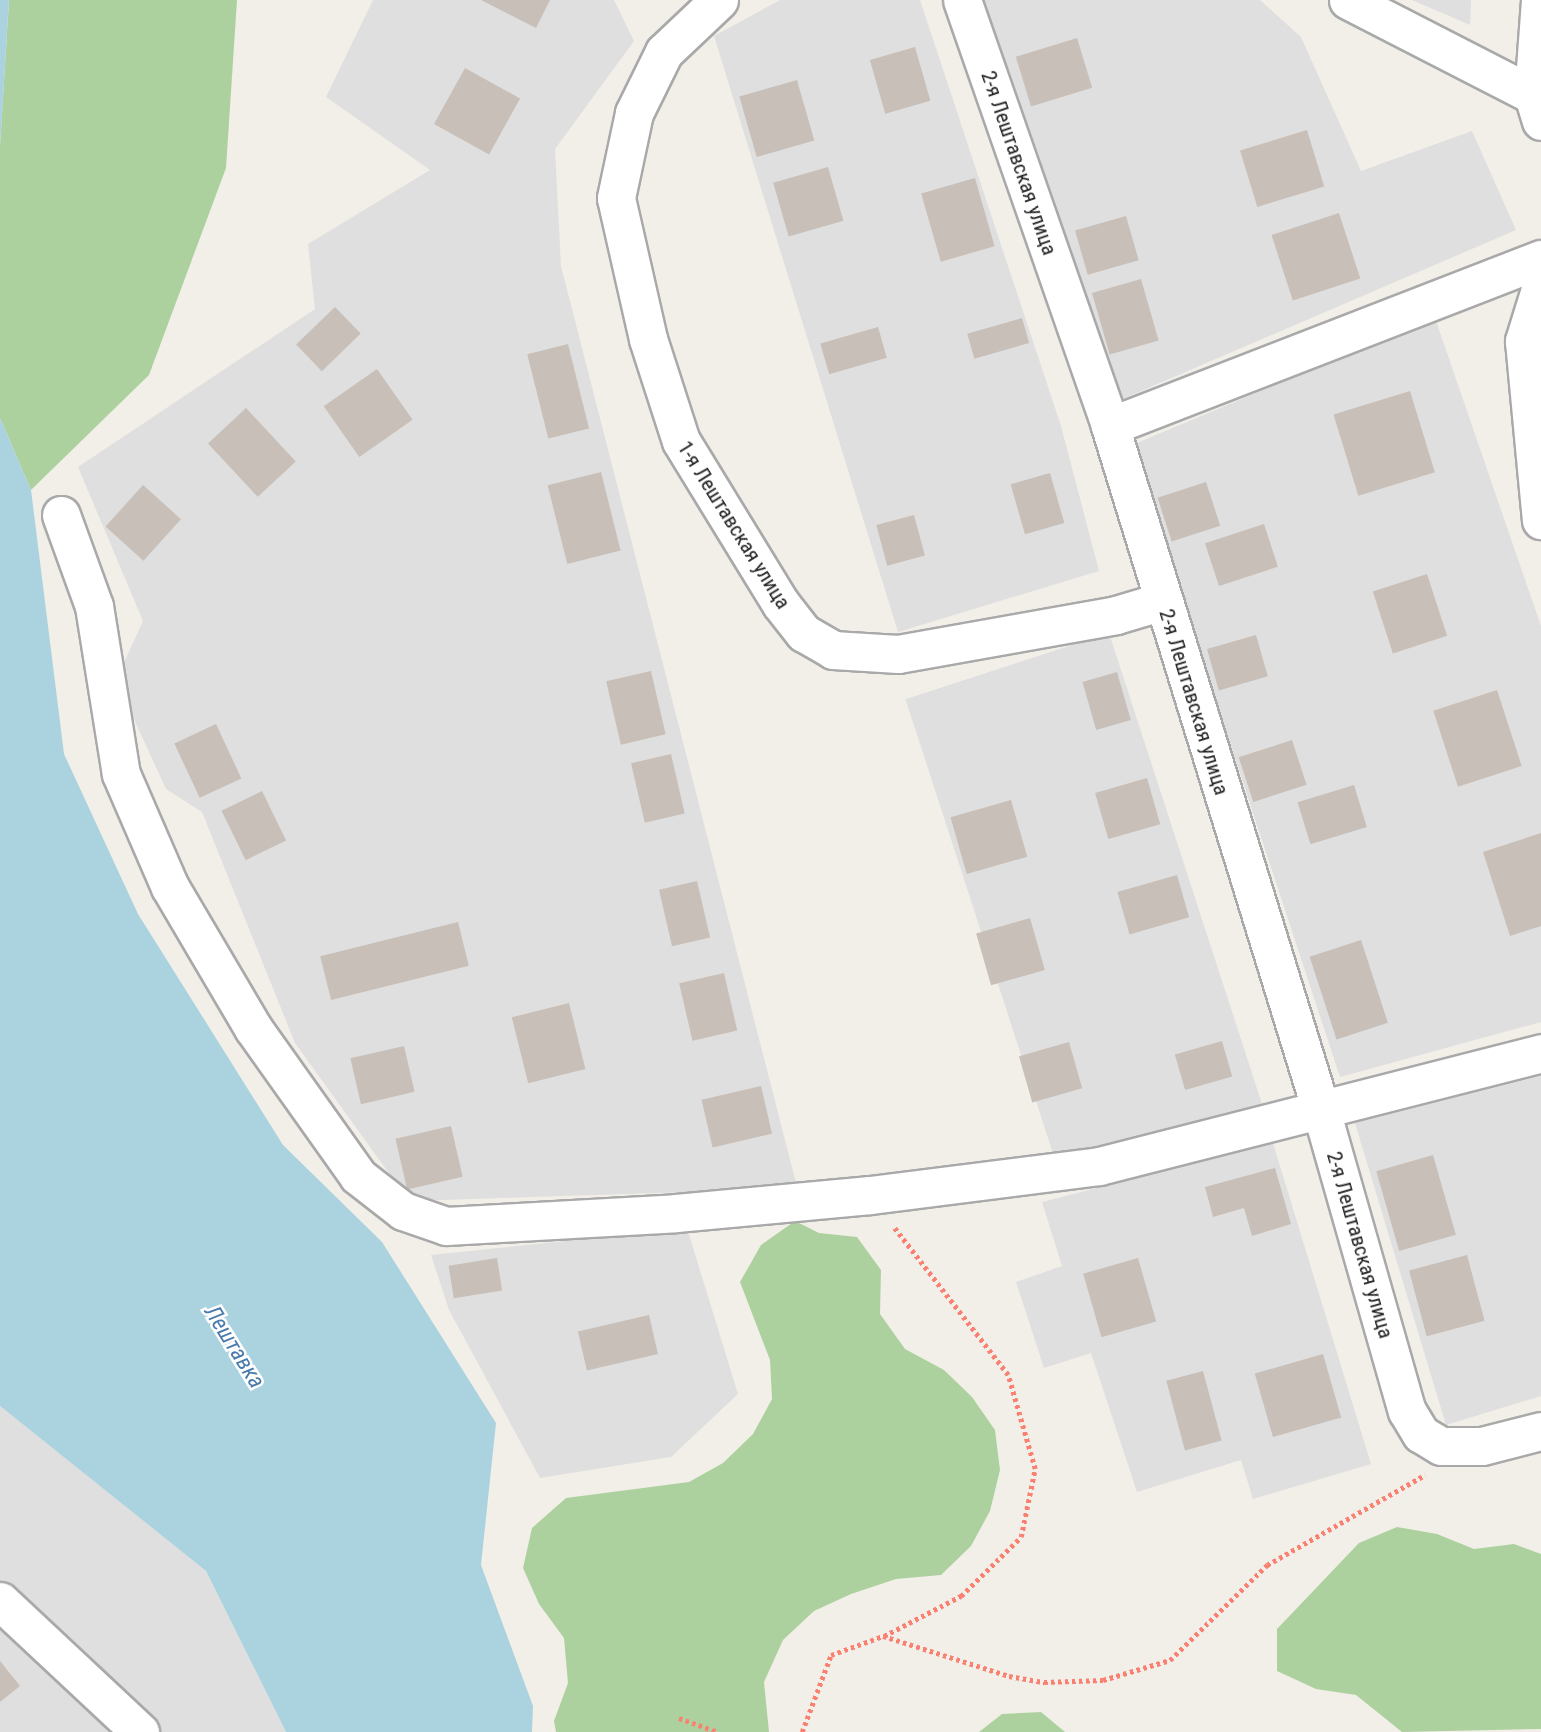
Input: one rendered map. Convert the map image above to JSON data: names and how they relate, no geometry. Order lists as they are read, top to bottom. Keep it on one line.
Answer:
{"streets":{"street":["2-я Лештавская улица","1-я Лештавская улица"]},"crossings":[["2-я Лештавская улица","1-я Лештавская улица"]],"water":["Лештавка"]}
